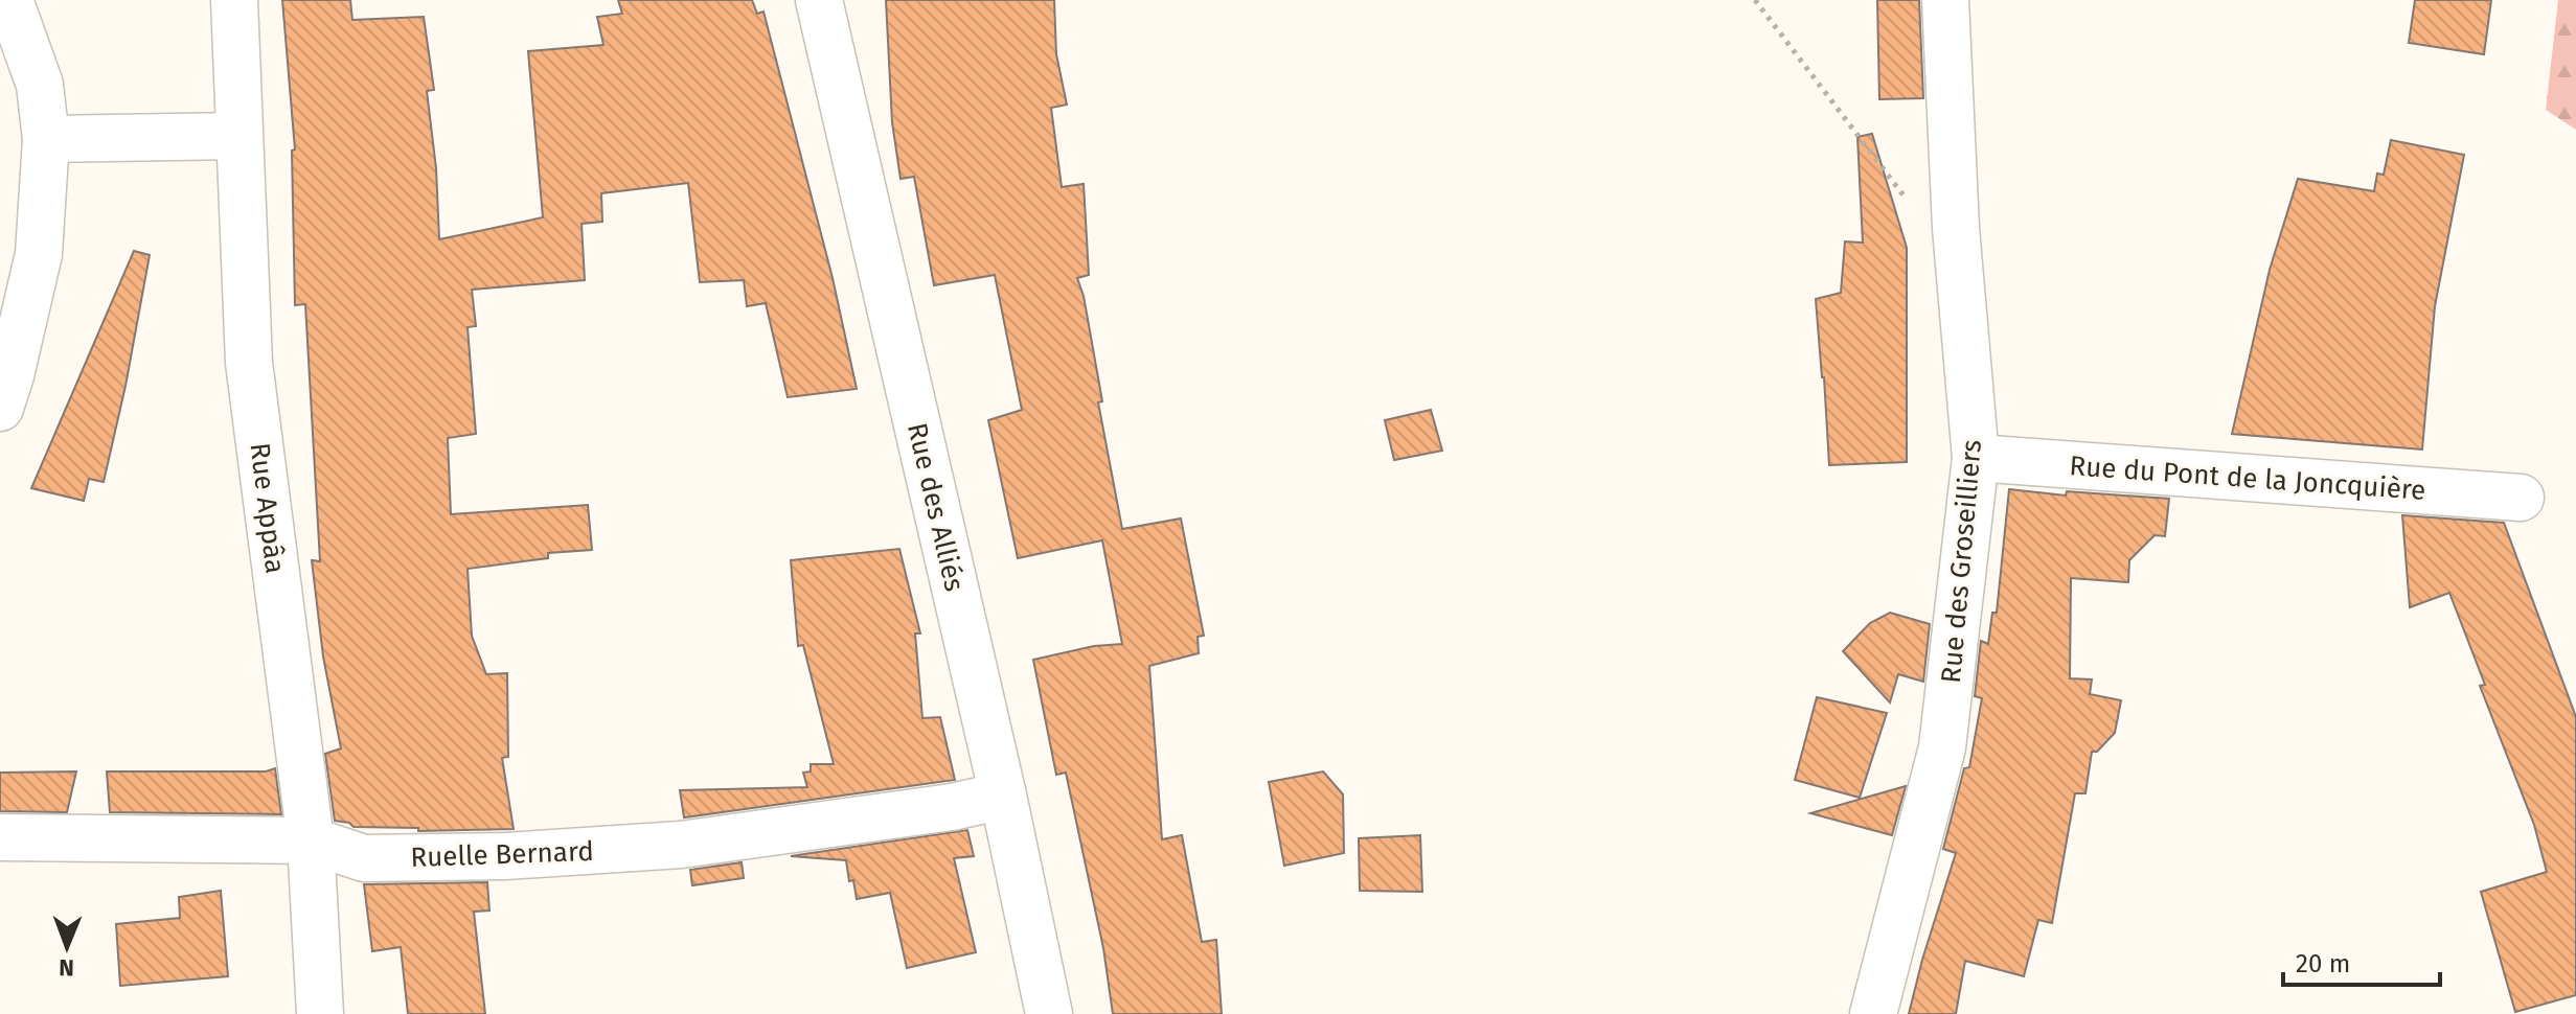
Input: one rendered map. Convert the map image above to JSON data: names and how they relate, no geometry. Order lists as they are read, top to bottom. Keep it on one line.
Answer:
{"streets":{"street":["Rue du Pont de la Joncquière","Rue des Alliés","Rue Appâa","Rue des Groseilliers","Ruelle Bernard"]},"crossings":[["Rue du Pont de la Joncquière","Rue des Groseilliers"],["Rue des Alliés","Ruelle Bernard"],["Rue Appâa","Ruelle Bernard"]],"scale_bar":"20 m","north":"bottom"}
